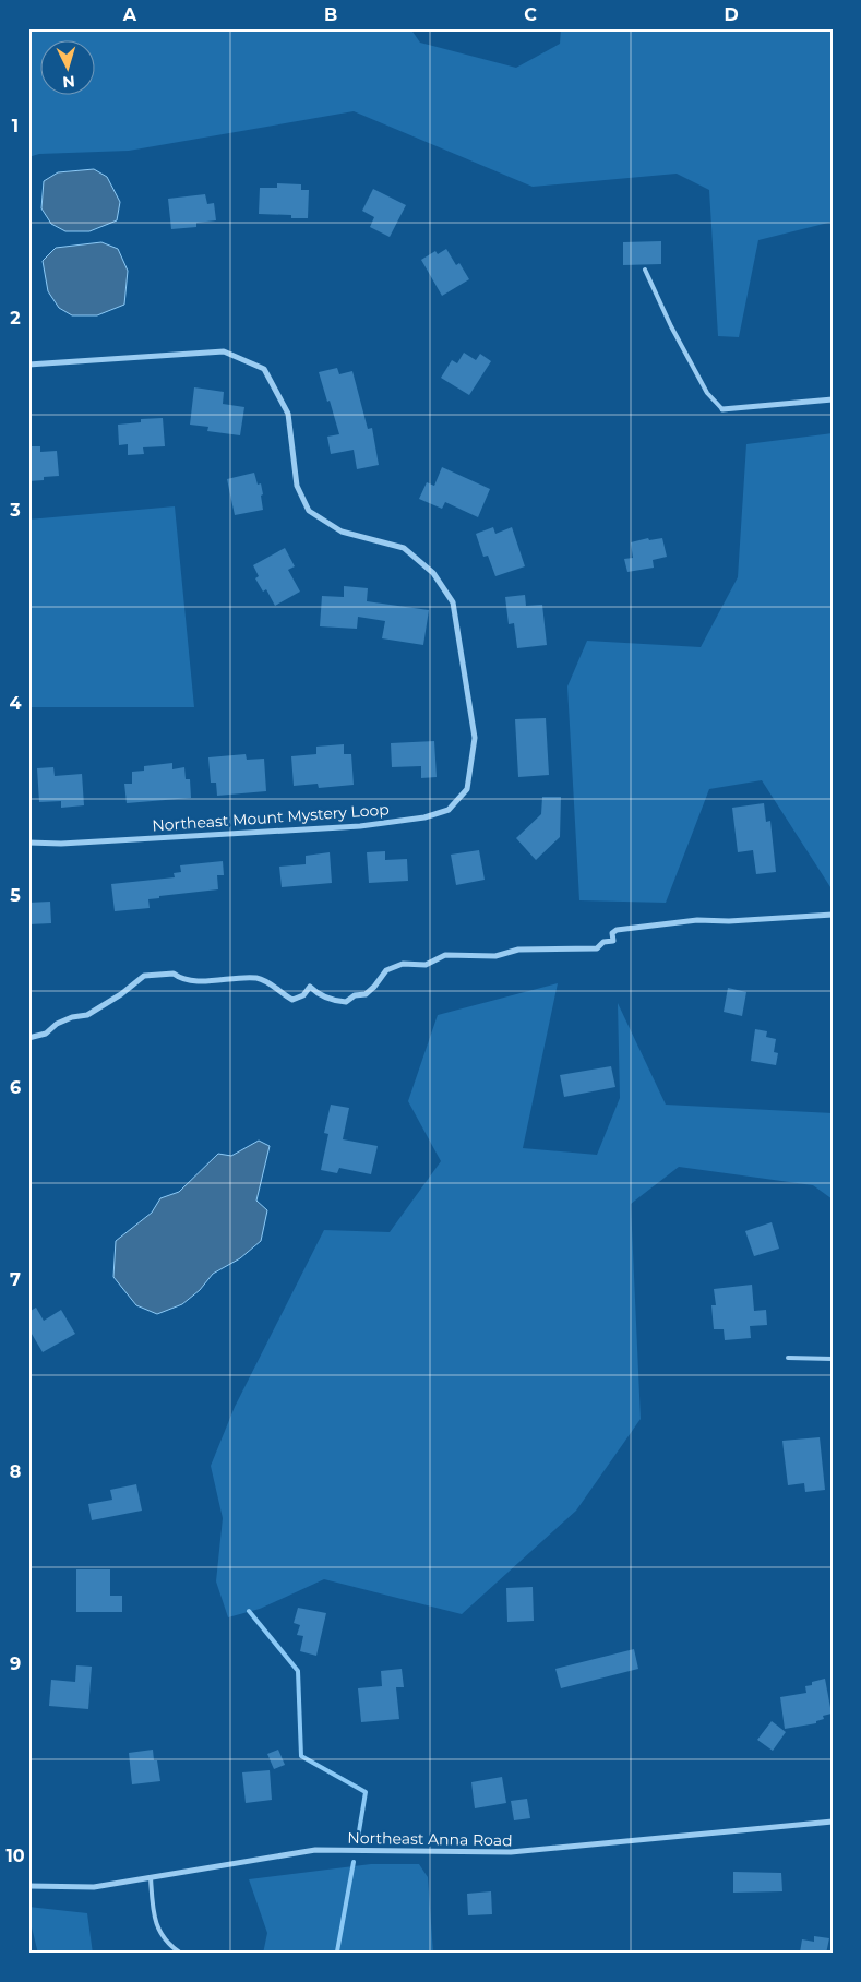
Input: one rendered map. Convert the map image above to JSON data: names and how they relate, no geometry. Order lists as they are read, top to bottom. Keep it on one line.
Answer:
{"streets":{"street":["Northeast Mount Mystery Loop","Northeast Anna Road"]},"north":"bottom","grid":{"columns":["A","B","C","D"],"rows":["1","2","3","4","5","6","7","8","9","10"]}}
